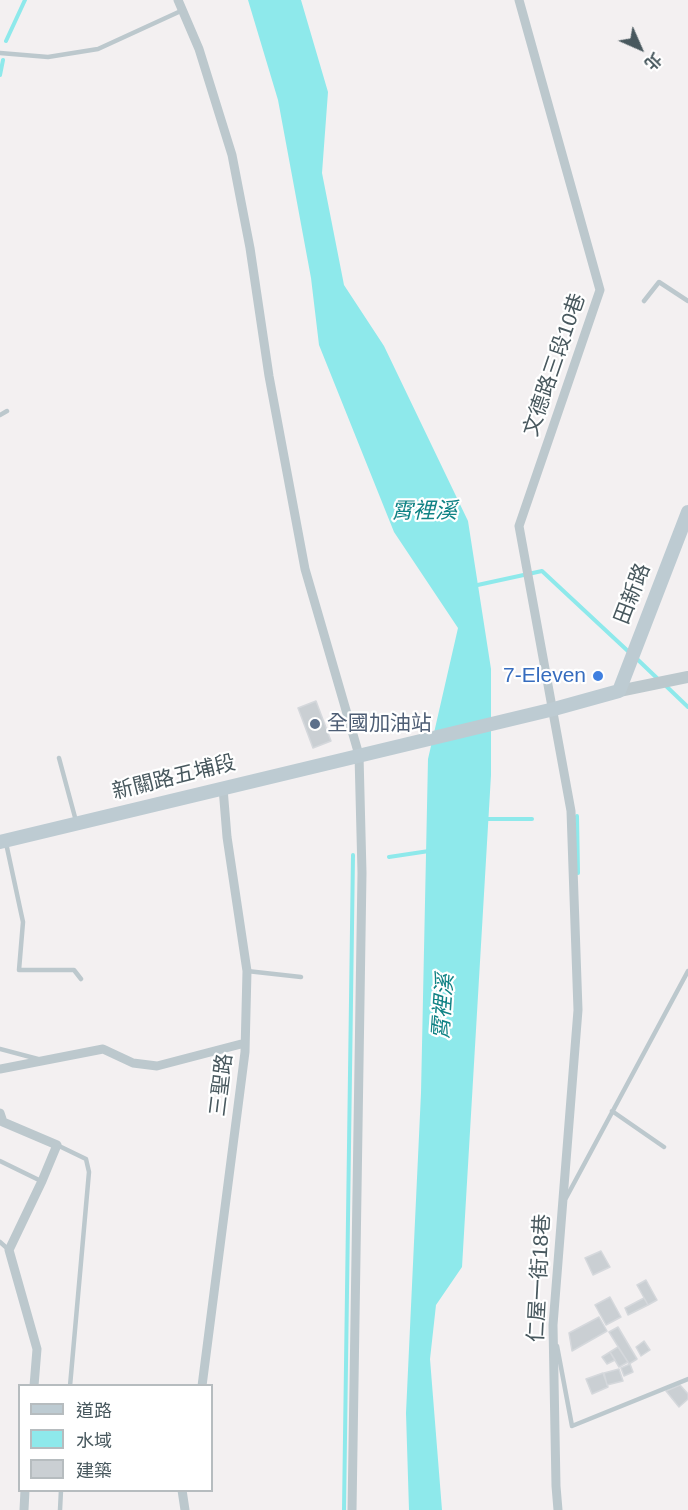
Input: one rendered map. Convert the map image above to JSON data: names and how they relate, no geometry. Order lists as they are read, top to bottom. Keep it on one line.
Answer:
{"streets":{"main road":["田新路","新關路五埔段"],"street":["文德路三段10巷","三聖路","仁屋一街18巷"]},"crossings":[["文德路三段10巷","新關路五埔段"],["文德路三段10巷","仁屋一街18巷"],["田新路","新關路五埔段"],["新關路五埔段","三聖路"]],"water":["霄裡溪"],"places":["7-Eleven","全國加油站"],"legend":["道路","水域","建築"],"north":"bottom right"}
